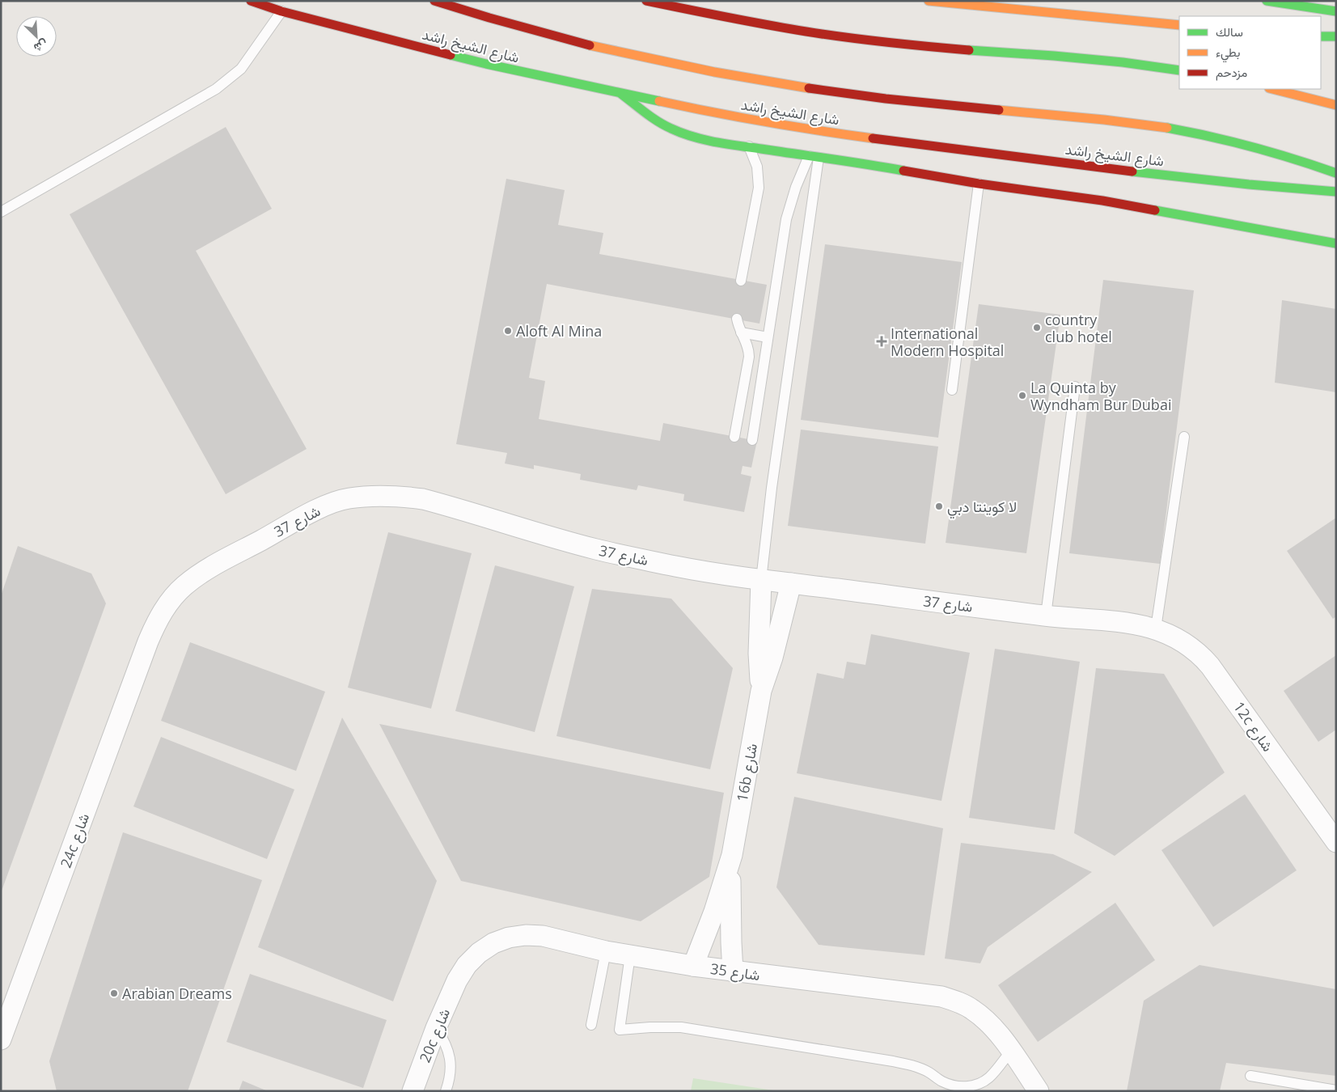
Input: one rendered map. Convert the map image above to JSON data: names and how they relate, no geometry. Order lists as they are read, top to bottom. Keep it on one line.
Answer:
{"streets":{"main road":["شارع الشيخ راشد"],"street":["شارع 37","12c شارع","16b شارع","24c شارع","شارع 35","20c شارع"]},"crossings":[["شارع 37","12c شارع"],["شارع 37","16b شارع"],["شارع 37","24c شارع"],["16b شارع","شارع 35"],["شارع 35","20c شارع"]],"places":{"other":["country club hotel","Aloft Al Mina","La Quinta by Wyndham Bur Dubai","لا كوينتا دبي","Arabian Dreams"],"health":["International Modern Hospital"]},"legend":["سالك","بطيء","مزدحم"],"north":"bottom right"}
